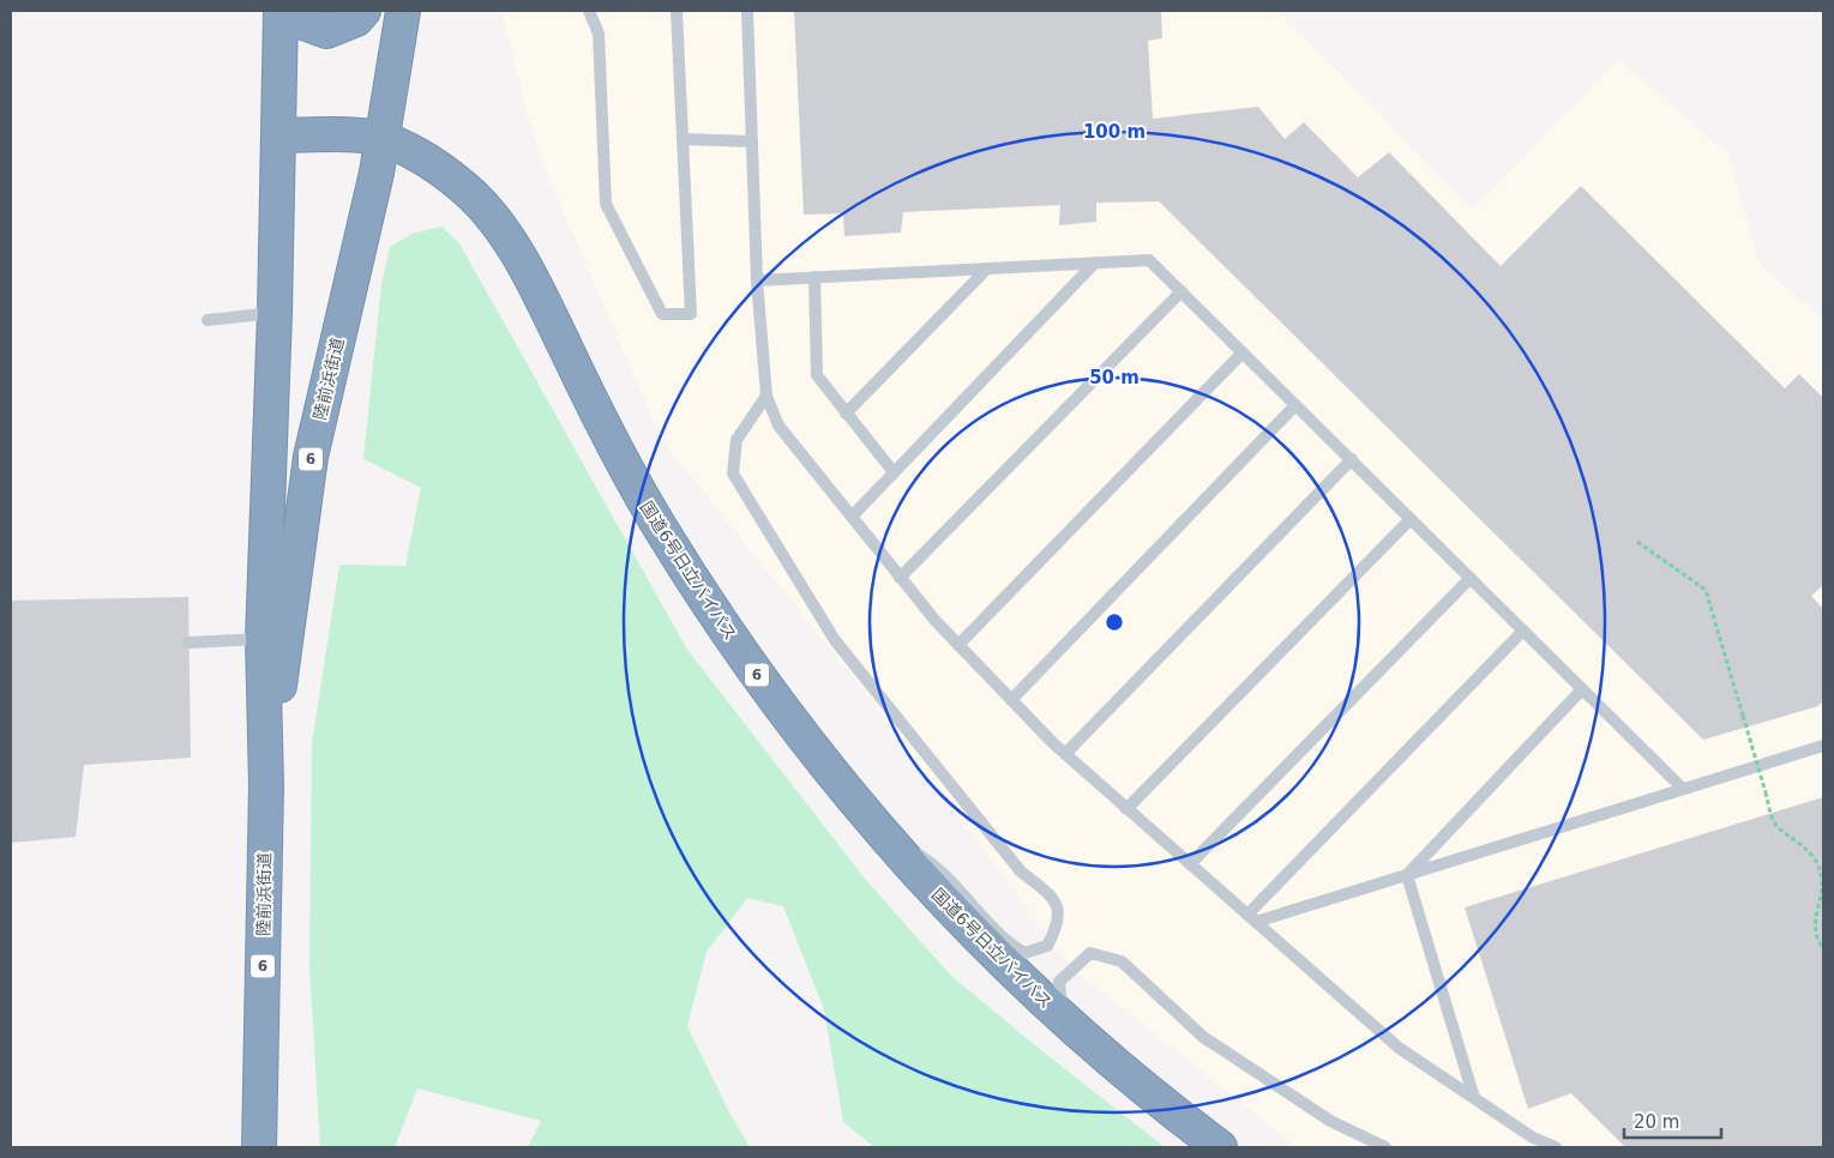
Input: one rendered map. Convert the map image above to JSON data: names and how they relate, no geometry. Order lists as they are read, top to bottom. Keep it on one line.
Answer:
{"streets":{"highway":["陸前浜街道","6","国道6号日立バイパス"]},"crossings":[["陸前浜街道","国道6号日立バイパス"]],"scale_bar":"20 m","rings":["100 m","50 m"]}
